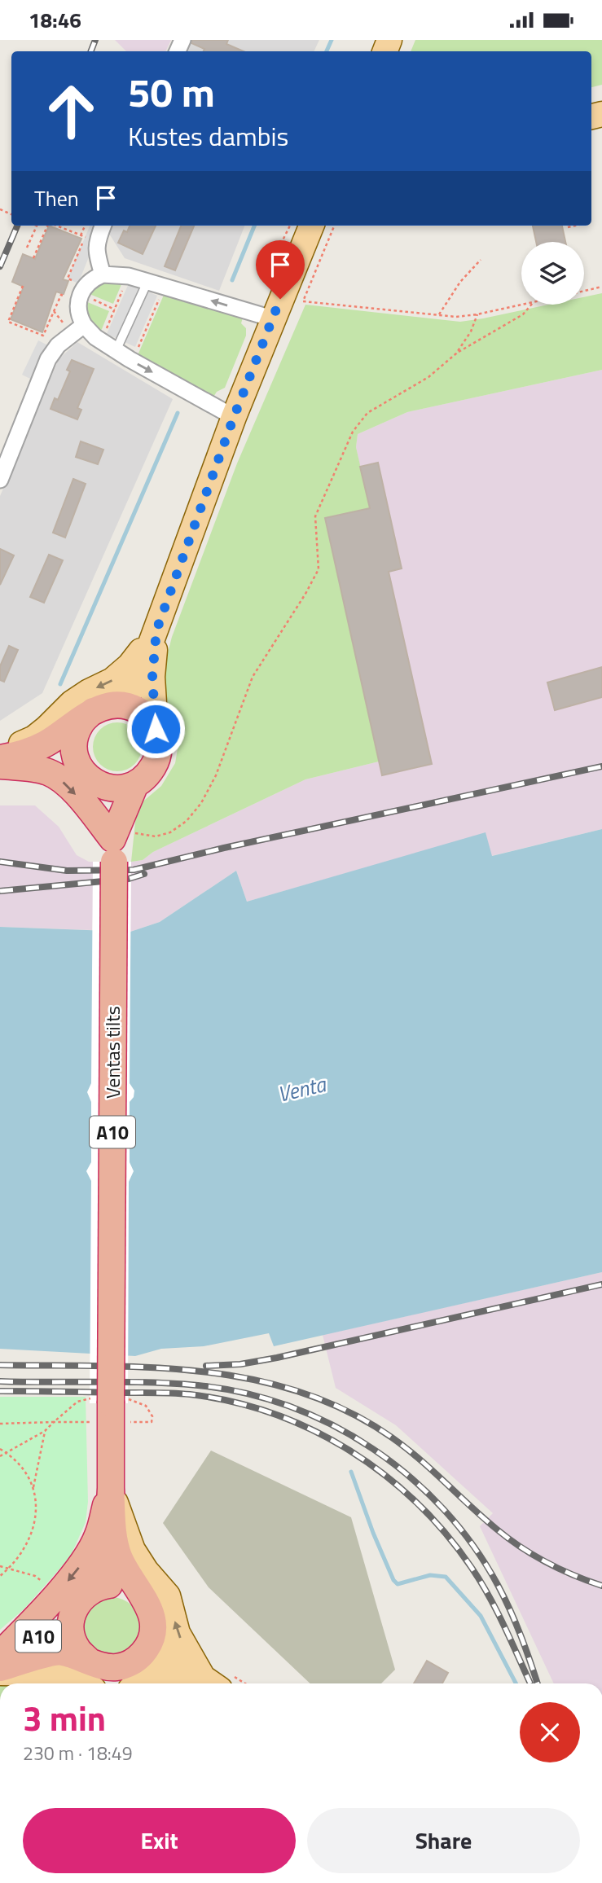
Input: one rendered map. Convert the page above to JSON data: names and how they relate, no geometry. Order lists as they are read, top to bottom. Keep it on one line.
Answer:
{"streets":{"highway":["Ventas tilts","A10"]},"crossings":[["Ventas tilts","A10"]],"water":["Venta"],"page":{"status":"18:46","turn":["50 m","Kustes dambis"],"then":"Then","heading":["3 min","230 m · 18:49"],"buttons":["Exit","Share"]}}
